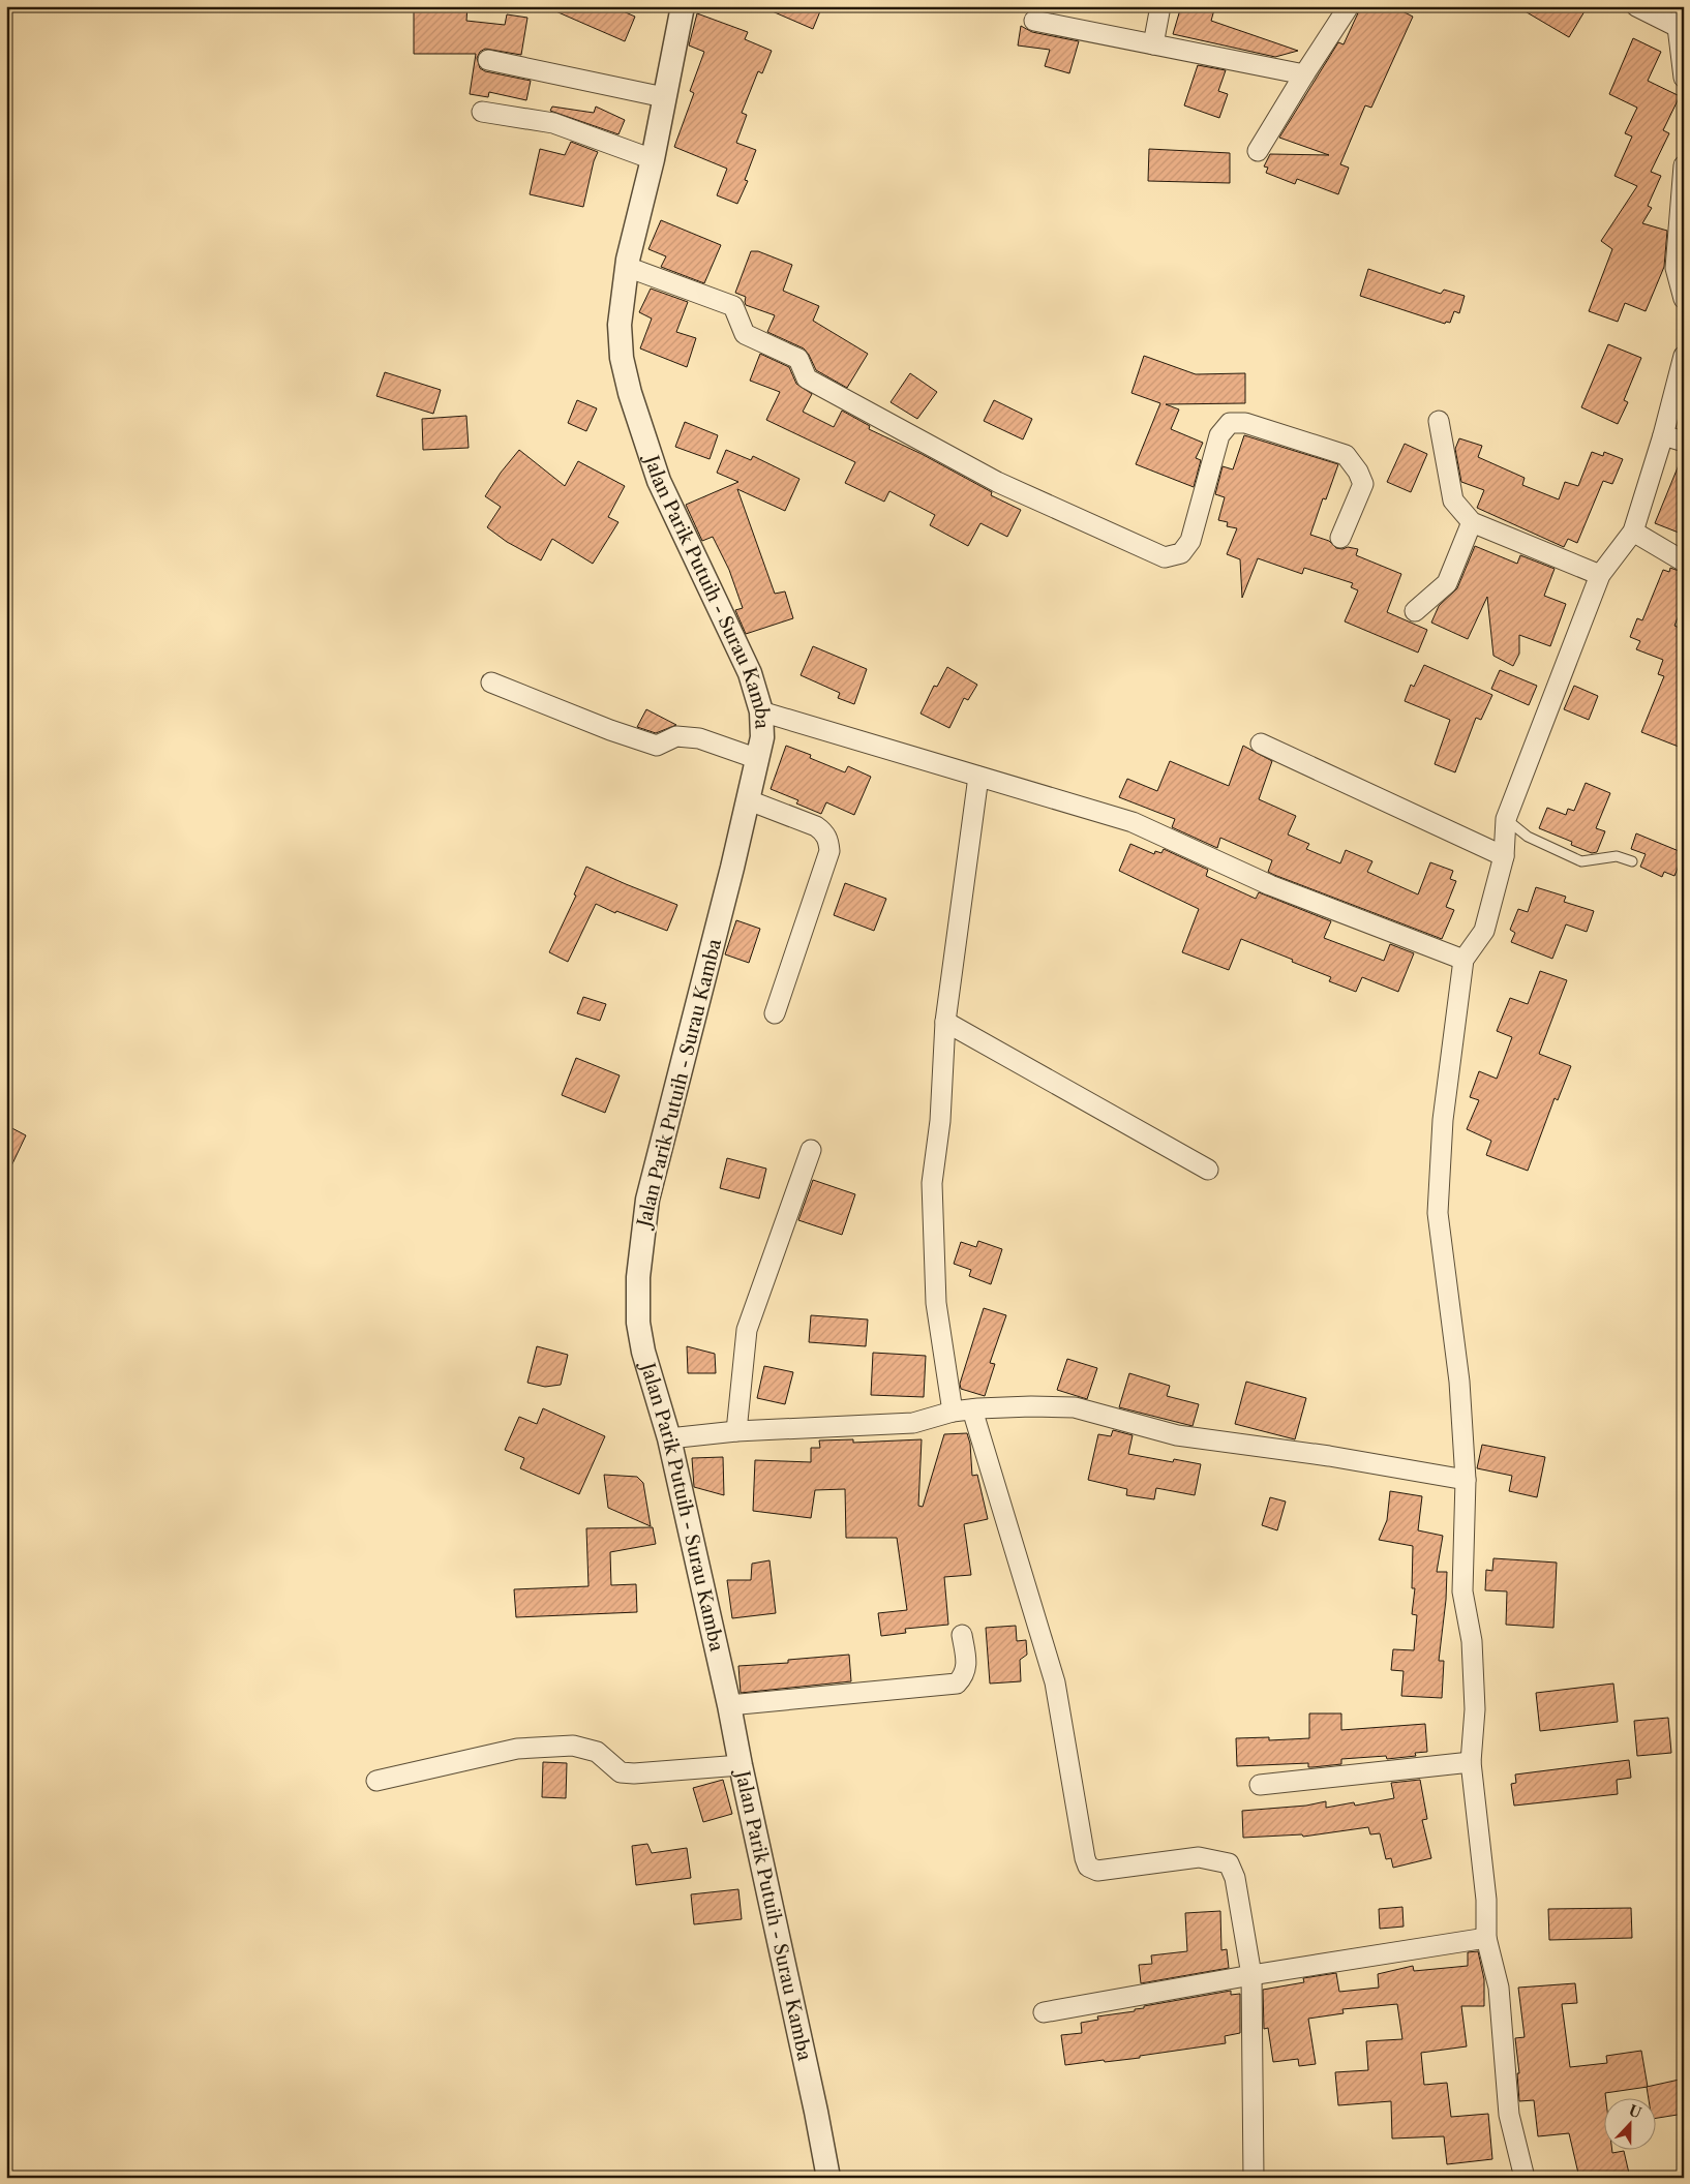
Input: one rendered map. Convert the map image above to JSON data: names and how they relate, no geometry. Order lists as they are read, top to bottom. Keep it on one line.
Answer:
{"streets":{"street":["Jalan Parik Putuih - Surau Kamba"]},"north":"top"}
